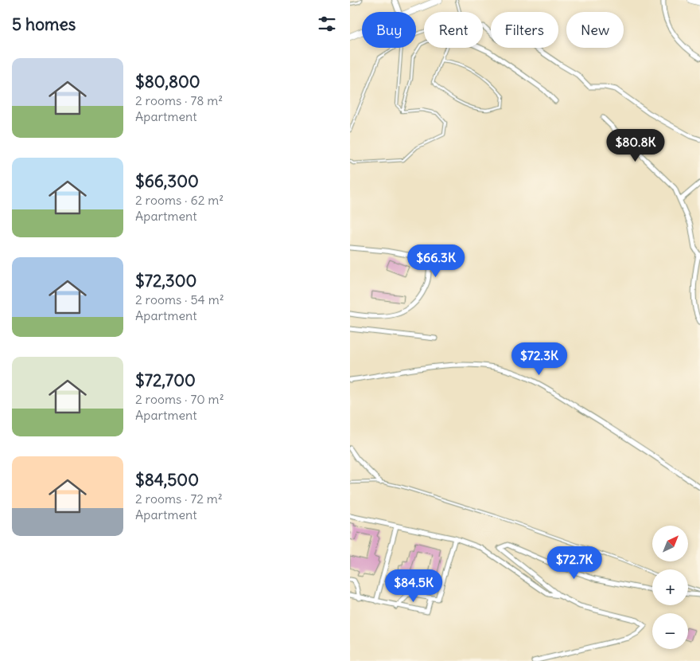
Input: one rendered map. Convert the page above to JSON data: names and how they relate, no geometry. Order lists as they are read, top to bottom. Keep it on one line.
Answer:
{"north":"top right","page":{"heading":"5 homes","chip":["Buy","Rent","Filters","New"],"list":[{"name":"$80,800","note":"2 rooms · 78 m² · Apartment"},{"name":"$66,300","note":"2 rooms · 62 m² · Apartment"},{"name":"$72,300","note":"2 rooms · 54 m² · Apartment"},{"name":"$72,700","note":"2 rooms · 70 m² · Apartment"},{"name":"$84,500","note":"2 rooms · 72 m² · Apartment"}],"price":["$80.8K","$66.3K","$72.3K","$72.7K","$84.5K"],"map_buttons":["+","−"]}}
